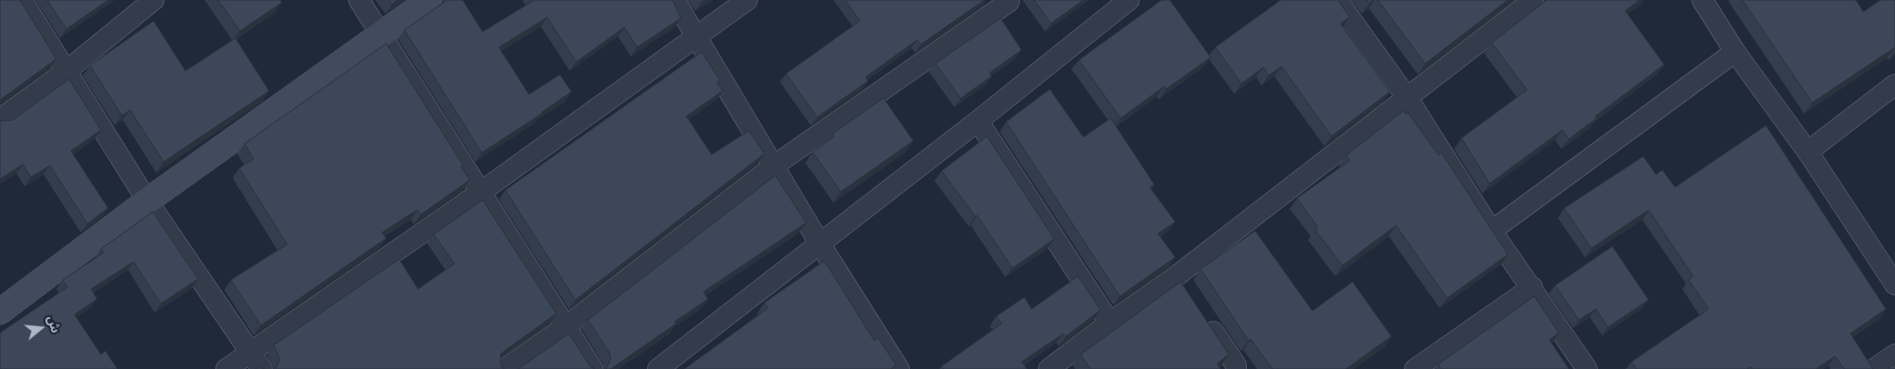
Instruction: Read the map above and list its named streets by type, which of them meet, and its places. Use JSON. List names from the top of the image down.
{
  "north": "right"
}
